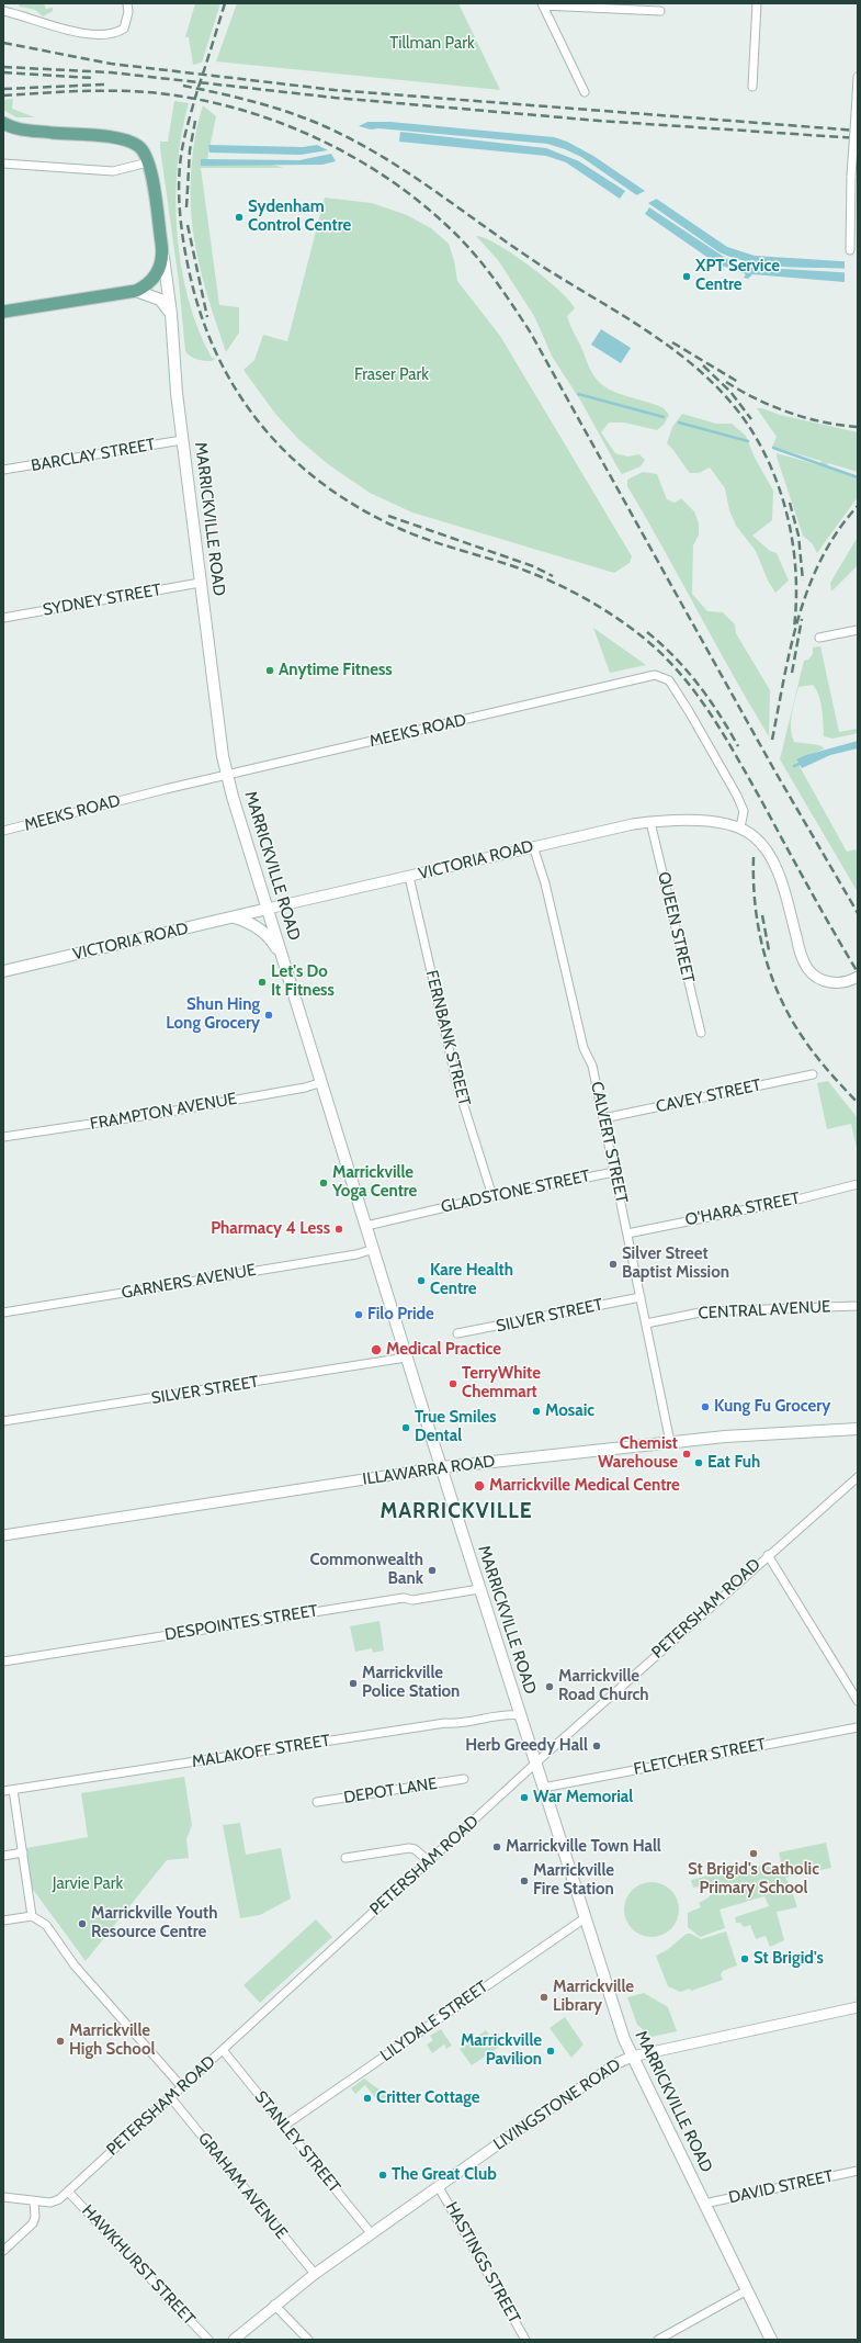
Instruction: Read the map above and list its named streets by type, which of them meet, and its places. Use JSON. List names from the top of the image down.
{
  "streets": {
    "main road": ["MARRICKVILLE ROAD", "VICTORIA ROAD", "ILLAWARRA ROAD"],
    "street": [
      "BARCLAY STREET",
      "SYDNEY STREET",
      "MEEKS ROAD",
      "QUEEN STREET",
      "FERNBANK STREET",
      "CAVEY STREET",
      "FRAMPTON AVENUE",
      "CALVERT STREET",
      "GLADSTONE STREET",
      "O'HARA STREET",
      "GARNERS AVENUE",
      "CENTRAL AVENUE",
      "SILVER STREET",
      "PETERSHAM ROAD",
      "DESPOINTES STREET",
      "MALAKOFF STREET",
      "FLETCHER STREET",
      "DEPOT LANE",
      "LILYDALE STREET",
      "LIVINGSTONE ROAD",
      "STANLEY STREET",
      "GRAHAM AVENUE",
      "DAVID STREET",
      "HASTINGS STREET",
      "HAWKHURST STREET"
    ]
  },
  "crossings": [
    ["BARCLAY STREET", "MARRICKVILLE ROAD"],
    ["MARRICKVILLE ROAD", "SYDNEY STREET"],
    ["MARRICKVILLE ROAD", "MEEKS ROAD"],
    ["MARRICKVILLE ROAD", "VICTORIA ROAD"],
    ["MARRICKVILLE ROAD", "FRAMPTON AVENUE"],
    ["MARRICKVILLE ROAD", "GLADSTONE STREET"],
    ["MARRICKVILLE ROAD", "GARNERS AVENUE"],
    ["MARRICKVILLE ROAD", "SILVER STREET"],
    ["MARRICKVILLE ROAD", "ILLAWARRA ROAD"],
    ["MARRICKVILLE ROAD", "PETERSHAM ROAD"],
    ["MARRICKVILLE ROAD", "DESPOINTES STREET"],
    ["MARRICKVILLE ROAD", "MALAKOFF STREET"],
    ["MARRICKVILLE ROAD", "FLETCHER STREET"],
    ["MARRICKVILLE ROAD", "LILYDALE STREET"],
    ["MARRICKVILLE ROAD", "LIVINGSTONE ROAD"],
    ["MARRICKVILLE ROAD", "DAVID STREET"],
    ["MEEKS ROAD", "VICTORIA ROAD"],
    ["VICTORIA ROAD", "QUEEN STREET"],
    ["VICTORIA ROAD", "FERNBANK STREET"],
    ["VICTORIA ROAD", "CALVERT STREET"],
    ["FERNBANK STREET", "GLADSTONE STREET"],
    ["CAVEY STREET", "CALVERT STREET"],
    ["CALVERT STREET", "GLADSTONE STREET"],
    ["CALVERT STREET", "O'HARA STREET"],
    ["CALVERT STREET", "CENTRAL AVENUE"],
    ["CALVERT STREET", "SILVER STREET"],
    ["CALVERT STREET", "ILLAWARRA ROAD"],
    ["PETERSHAM ROAD", "STANLEY STREET"],
    ["PETERSHAM ROAD", "GRAHAM AVENUE"],
    ["PETERSHAM ROAD", "HAWKHURST STREET"],
    ["LILYDALE STREET", "STANLEY STREET"],
    ["LIVINGSTONE ROAD", "STANLEY STREET"],
    ["LIVINGSTONE ROAD", "GRAHAM AVENUE"],
    ["LIVINGSTONE ROAD", "HASTINGS STREET"]
  ],
  "districts": ["MARRICKVILLE"],
  "parks": ["Tillman Park", "Fraser Park", "Jarvie Park"],
  "places": [
    "Sydenham Control Centre",
    "XPT Service Centre",
    "Anytime Fitness",
    "Let's Do It Fitness",
    "Shun Hing Long Grocery",
    "Marrickville Yoga Centre",
    "Pharmacy 4 Less",
    "Silver Street Baptist Mission",
    "Kare Health Centre",
    "Filo Pride",
    "Medical Practice",
    "TerryWhite Chemmart",
    "Kung Fu Grocery",
    "Mosaic",
    "True Smiles Dental",
    "Chemist Warehouse",
    "Eat Fuh",
    "Marrickville Medical Centre",
    "Commonwealth Bank",
    "Marrickville Police Station",
    "Marrickville Road Church",
    "Herb Greedy Hall",
    "War Memorial",
    "Marrickville Town Hall",
    "St Brigid's Catholic Primary School",
    "Marrickville Fire Station",
    "Marrickville Youth Resource Centre",
    "St Brigid's",
    "Marrickville Library",
    "Marrickville High School",
    "Marrickville Pavilion",
    "Critter Cottage",
    "The Great Club"
  ]
}
